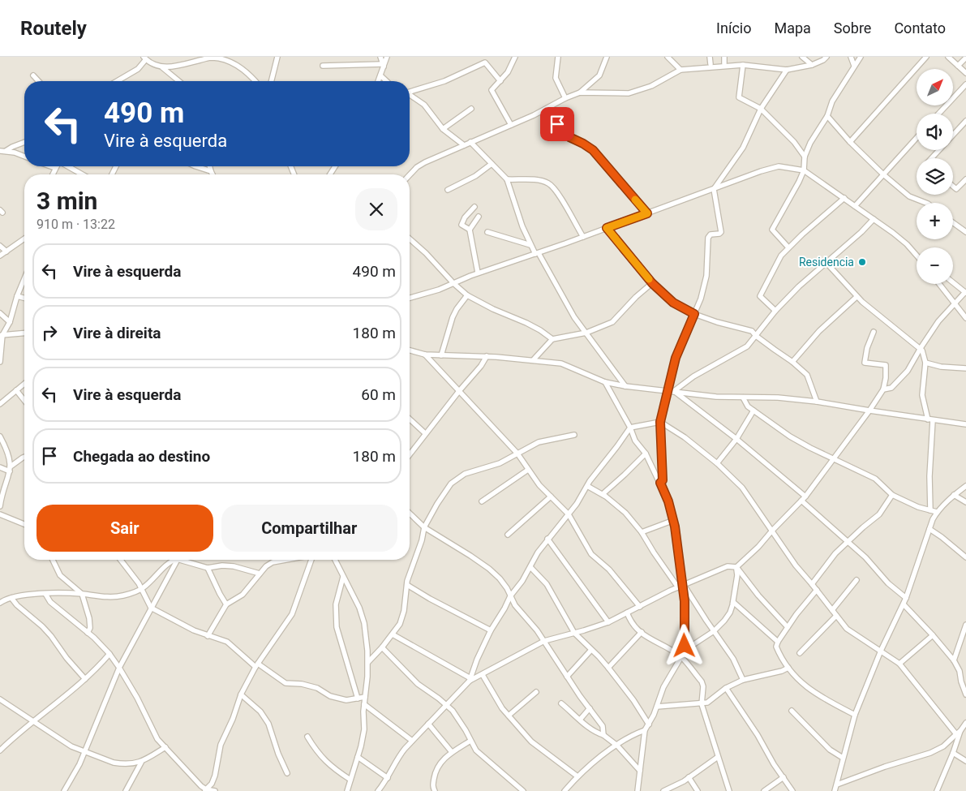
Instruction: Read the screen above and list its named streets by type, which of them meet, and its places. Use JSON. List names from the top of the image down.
{
  "places": ["Residencia"],
  "north": "top right",
  "page": {
    "header": "Routely",
    "nav": [
      "Início",
      "Mapa",
      "Sobre",
      "Contato"
    ],
    "map_buttons": ["+", "−"],
    "turn": ["490 m", "Vire à esquerda"],
    "heading": ["3 min", "910 m · 13:22"],
    "list": [
      {
        "name": "Vire à esquerda",
        "value": "490 m"
      },
      {
        "name": "Vire à direita",
        "value": "180 m"
      },
      {
        "name": "Vire à esquerda",
        "value": "60 m"
      },
      {
        "name": "Chegada ao destino",
        "value": "180 m"
      }
    ],
    "buttons": ["Sair", "Compartilhar"]
  }
}
